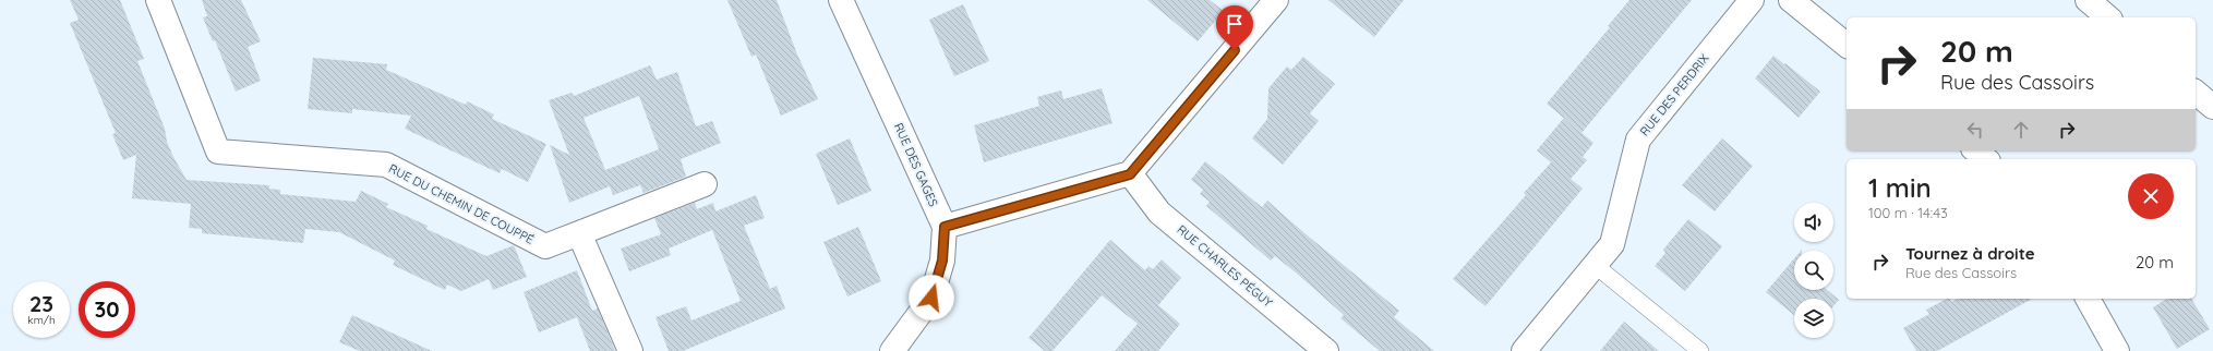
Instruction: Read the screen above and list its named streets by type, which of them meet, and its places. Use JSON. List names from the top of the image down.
{
  "streets": {
    "street": [
      "RUE DES PERDRIX",
      "RUE DES GAGES",
      "RUE DU CHEMIN DE COUPPÉ",
      "RUE CHARLES PÉGUY"
    ]
  },
  "page": {
    "turn": ["20 m", "Rue des Cassoirs"],
    "heading": ["1 min", "100 m · 14:43"],
    "list": [
      {
        "name": "Tournez à droite",
        "note": "Rue des Cassoirs",
        "value": "20 m"
      }
    ],
    "speed": "23 km/h",
    "limit": "30"
  }
}
